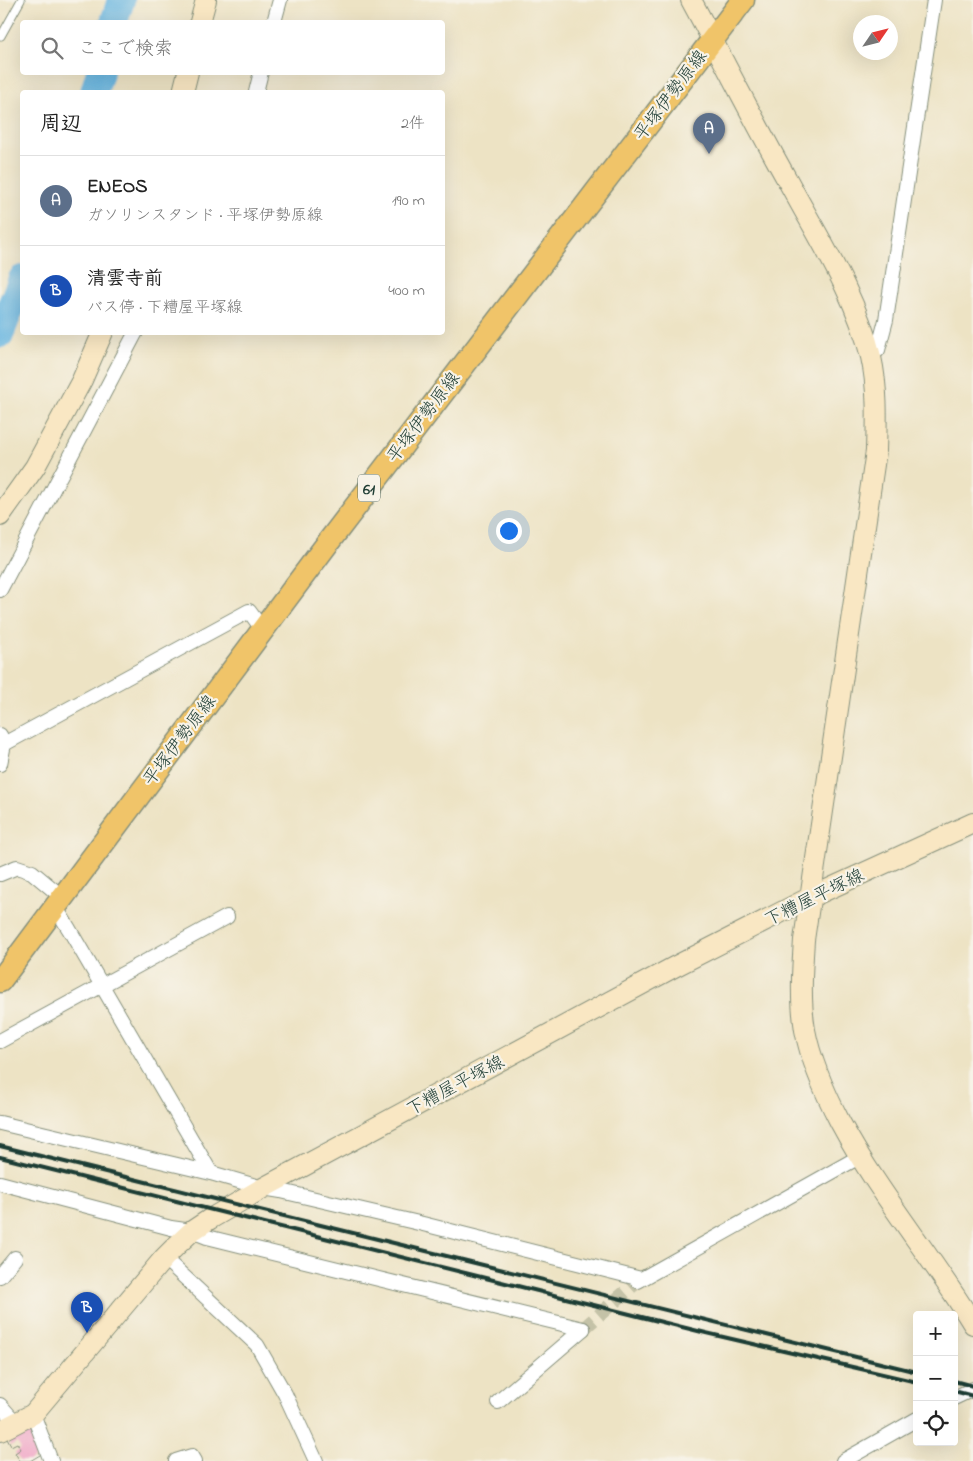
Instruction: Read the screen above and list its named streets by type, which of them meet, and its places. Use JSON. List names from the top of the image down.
{
  "streets": {
    "main road": ["平塚伊勢原線", "61"],
    "street": ["下糟屋平塚線"]
  },
  "north": "top right",
  "page": {
    "search": "ここで検索",
    "heading": ["周辺", "2件"],
    "pins": ["A", "B"],
    "list": [
      {
        "mark": "A",
        "name": "ENEOS",
        "note": "ガソリンスタンド · 平塚伊勢原線",
        "value": "190 m"
      },
      {
        "mark": "B",
        "name": "清雲寺前",
        "note": "バス停 · 下糟屋平塚線",
        "value": "400 m"
      }
    ],
    "map_buttons": ["+", "−"]
  }
}
